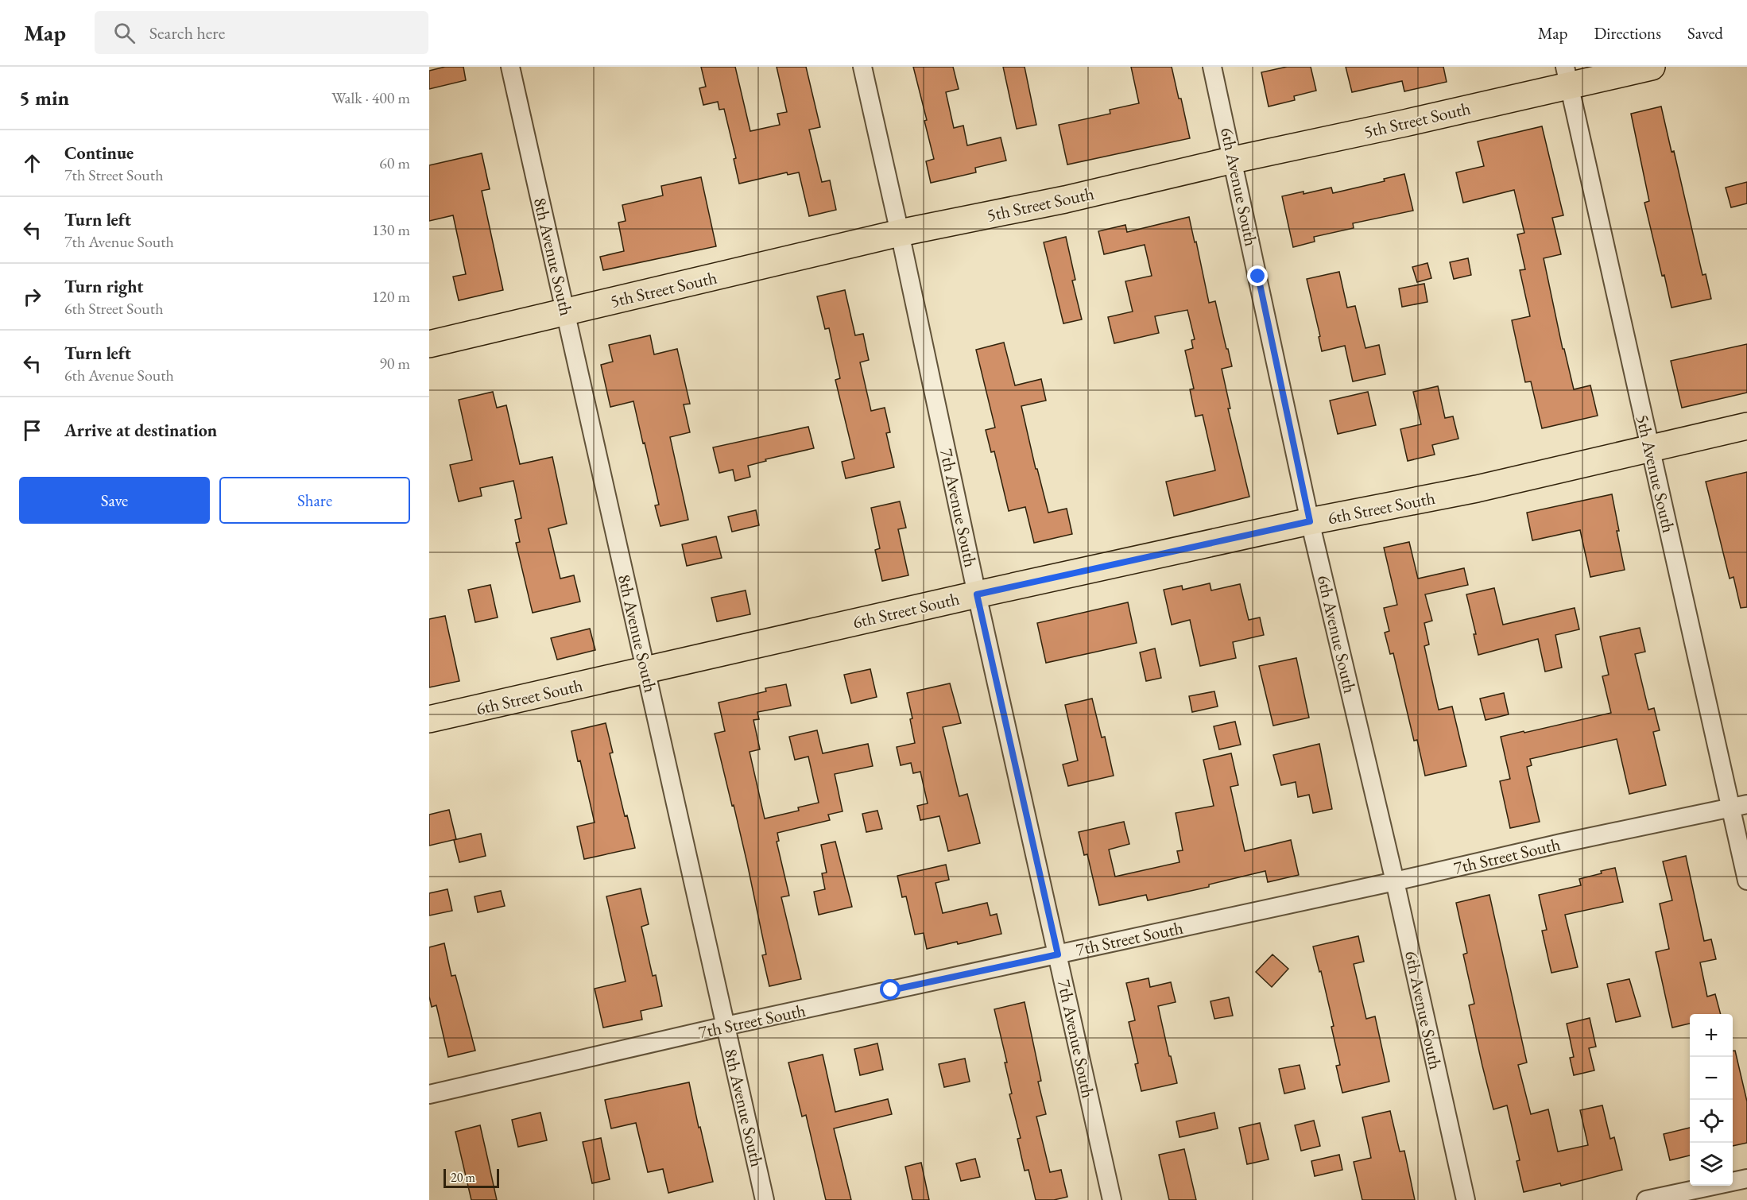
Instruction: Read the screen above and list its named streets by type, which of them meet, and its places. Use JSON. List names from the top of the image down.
{
  "streets": {
    "main road": ["5th Street South", "6th Street South"],
    "street": [
      "6th Avenue South",
      "8th Avenue South",
      "5th Avenue South",
      "7th Avenue South",
      "7th Street South"
    ]
  },
  "crossings": [
    ["5th Street South", "6th Avenue South"],
    ["5th Street South", "8th Avenue South"],
    ["5th Street South", "5th Avenue South"],
    ["5th Street South", "7th Avenue South"],
    ["6th Avenue South", "6th Street South"],
    ["6th Avenue South", "7th Street South"],
    ["8th Avenue South", "6th Street South"],
    ["8th Avenue South", "7th Street South"],
    ["5th Avenue South", "6th Street South"],
    ["5th Avenue South", "7th Street South"],
    ["7th Avenue South", "6th Street South"],
    ["7th Avenue South", "7th Street South"]
  ],
  "scale_bar": "20 m",
  "page": {
    "header": "Map",
    "search": "Search here",
    "nav": ["Map", "Directions", "Saved"],
    "heading": ["5 min", "Walk · 400 m"],
    "list": [
      ["Continue", "7th Street South", "60 m"],
      ["Turn left", "7th Avenue South", "130 m"],
      ["Turn right", "6th Street South", "120 m"],
      ["Turn left", "6th Avenue South", "90 m"],
      "Arrive at destination"
    ],
    "buttons": ["Save", "Share"],
    "map_buttons": ["+", "−"],
    "scale": "20 m"
  }
}
